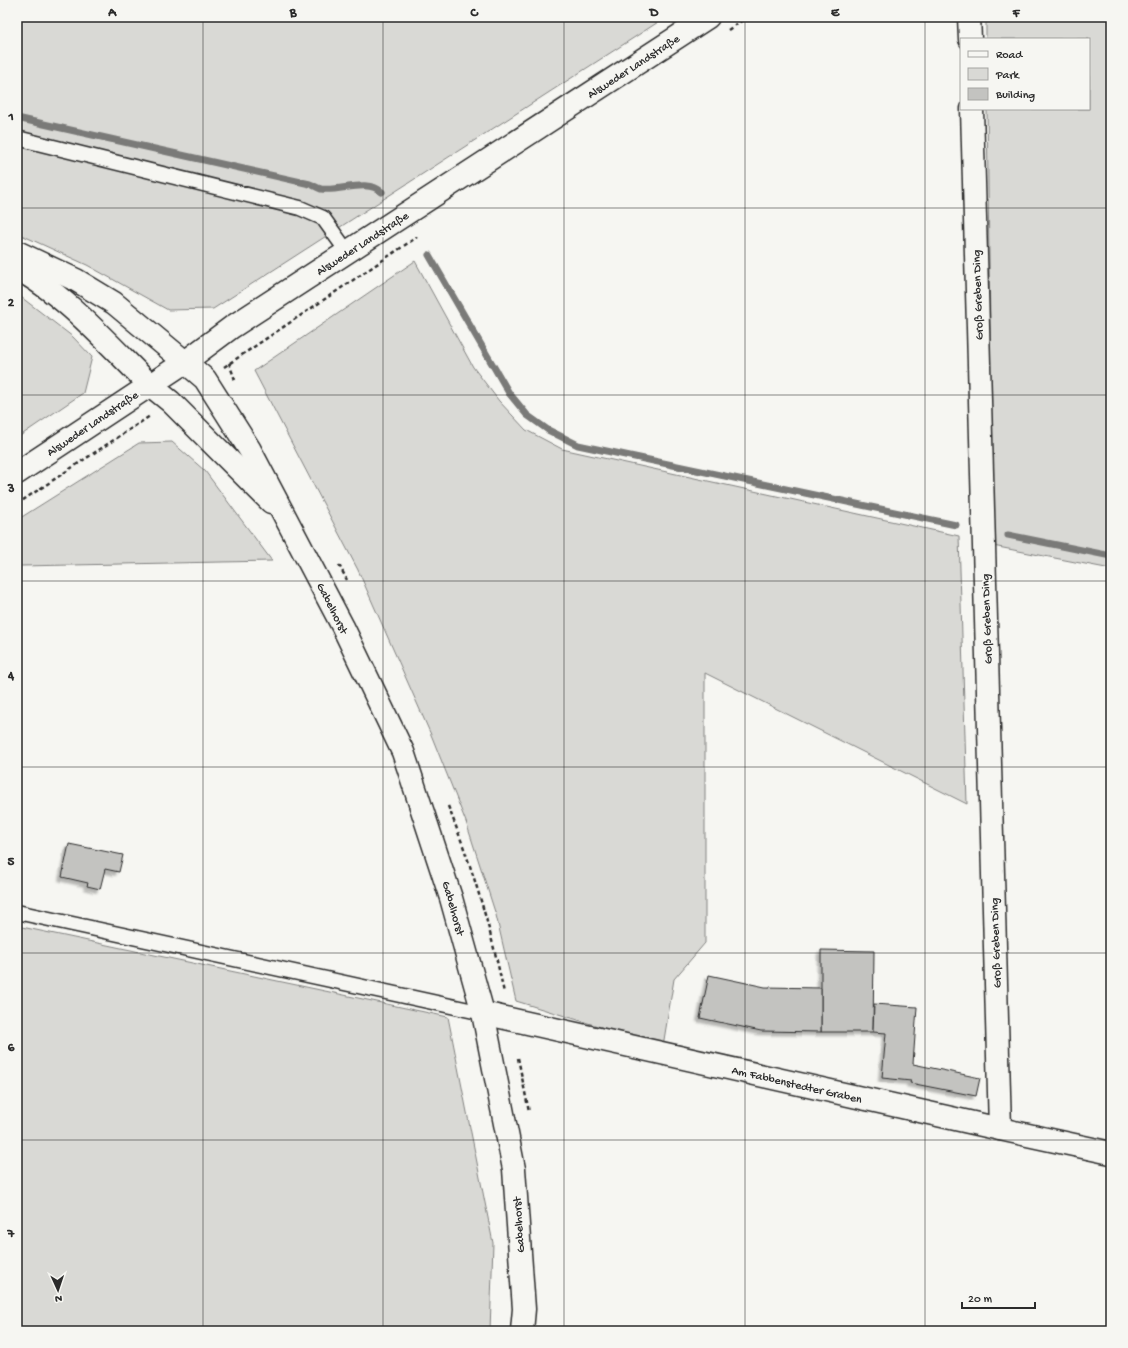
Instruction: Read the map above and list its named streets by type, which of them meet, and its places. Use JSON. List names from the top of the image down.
{
  "streets": {
    "street": [
      "Alsweder Landstraße",
      "Groß Greben Ding",
      "Gabelhorst",
      "Am Fabbenstedter Graben"
    ]
  },
  "crossings": [
    ["Alsweder Landstraße", "Gabelhorst"],
    ["Groß Greben Ding", "Am Fabbenstedter Graben"],
    ["Gabelhorst", "Am Fabbenstedter Graben"]
  ],
  "legend": ["Road", "Park", "Building"],
  "scale_bar": "20 m",
  "north": "bottom",
  "grid": {
    "columns": [
      "A",
      "B",
      "C",
      "D",
      "E",
      "F"
    ],
    "rows": [
      "1",
      "2",
      "3",
      "4",
      "5",
      "6",
      "7"
    ]
  }
}
